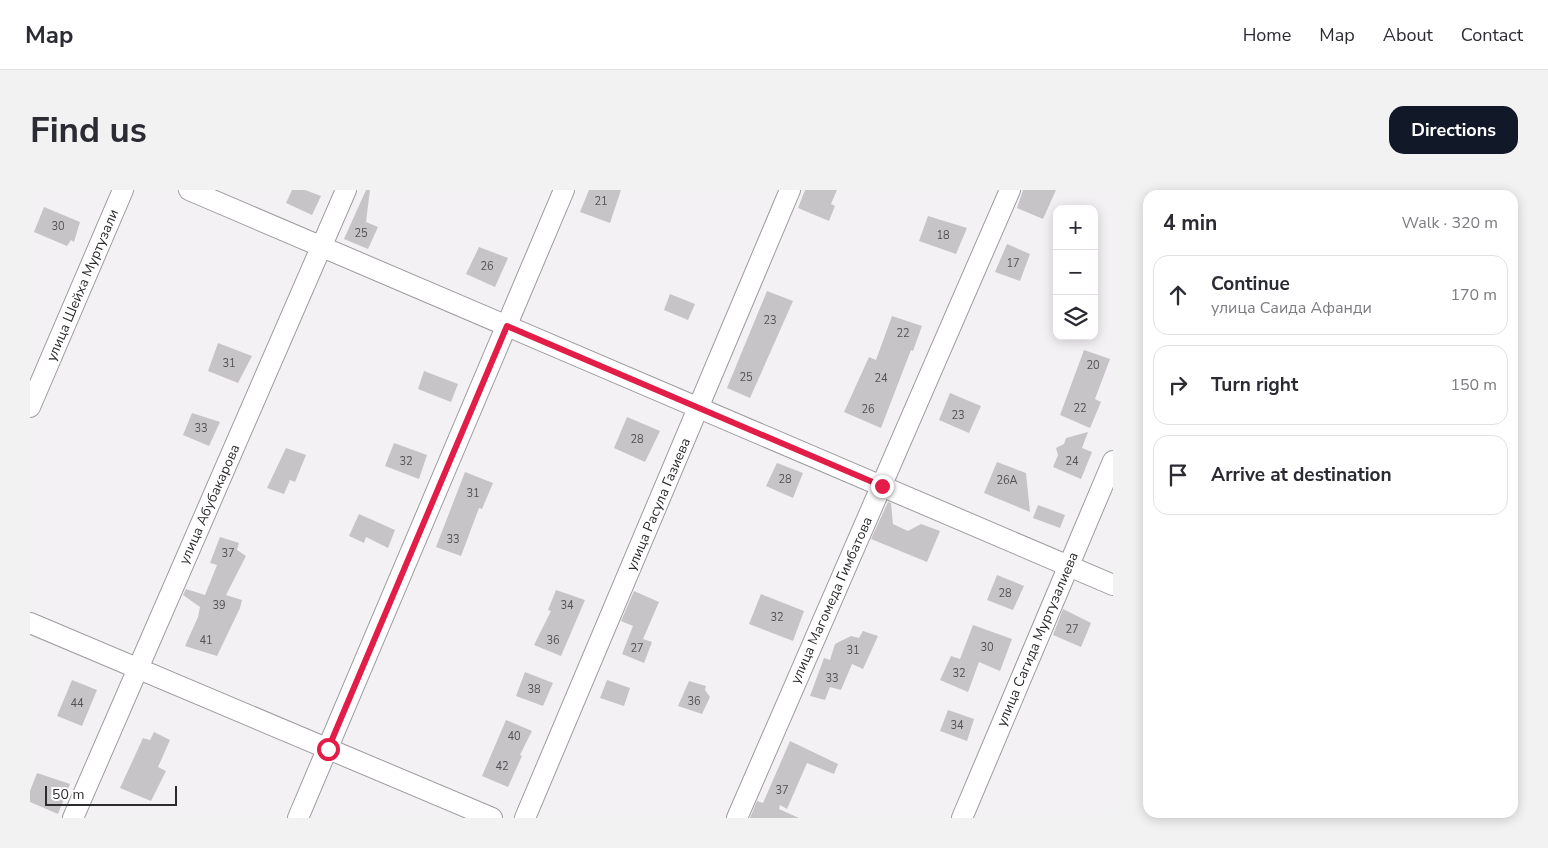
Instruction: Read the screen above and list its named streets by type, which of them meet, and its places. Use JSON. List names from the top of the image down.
{
  "streets": {
    "street": [
      "улица Шейха Муртузали",
      "улица Абубакарова",
      "улица Расула Газиева",
      "улица Магомеда Гимбатова",
      "улица Сагида Муртузалиева"
    ]
  },
  "house_numbers": [
    "21",
    "30",
    "25",
    "18",
    "17",
    "26",
    "23",
    "22",
    "31",
    "20",
    "25",
    "24",
    "22",
    "26",
    "23",
    "33",
    "28",
    "32",
    "24",
    "28",
    "26А",
    "31",
    "33",
    "37",
    "28",
    "39",
    "34",
    "32",
    "27",
    "41",
    "36",
    "30",
    "27",
    "31",
    "32",
    "33",
    "38",
    "36",
    "44",
    "34",
    "40",
    "42",
    "37"
  ],
  "scale_bar": "50 m",
  "page": {
    "header": "Map",
    "nav": [
      "Home",
      "Map",
      "About",
      "Contact"
    ],
    "buttons": "Directions",
    "title": "Find us",
    "heading": ["4 min", "Walk · 320 m"],
    "map_buttons": ["+", "−"],
    "list": [
      ["Continue", "улица Саида Афанди", "170 m"],
      ["Turn right", "150 m"],
      "Arrive at destination"
    ],
    "scale": "50 m"
  }
}
